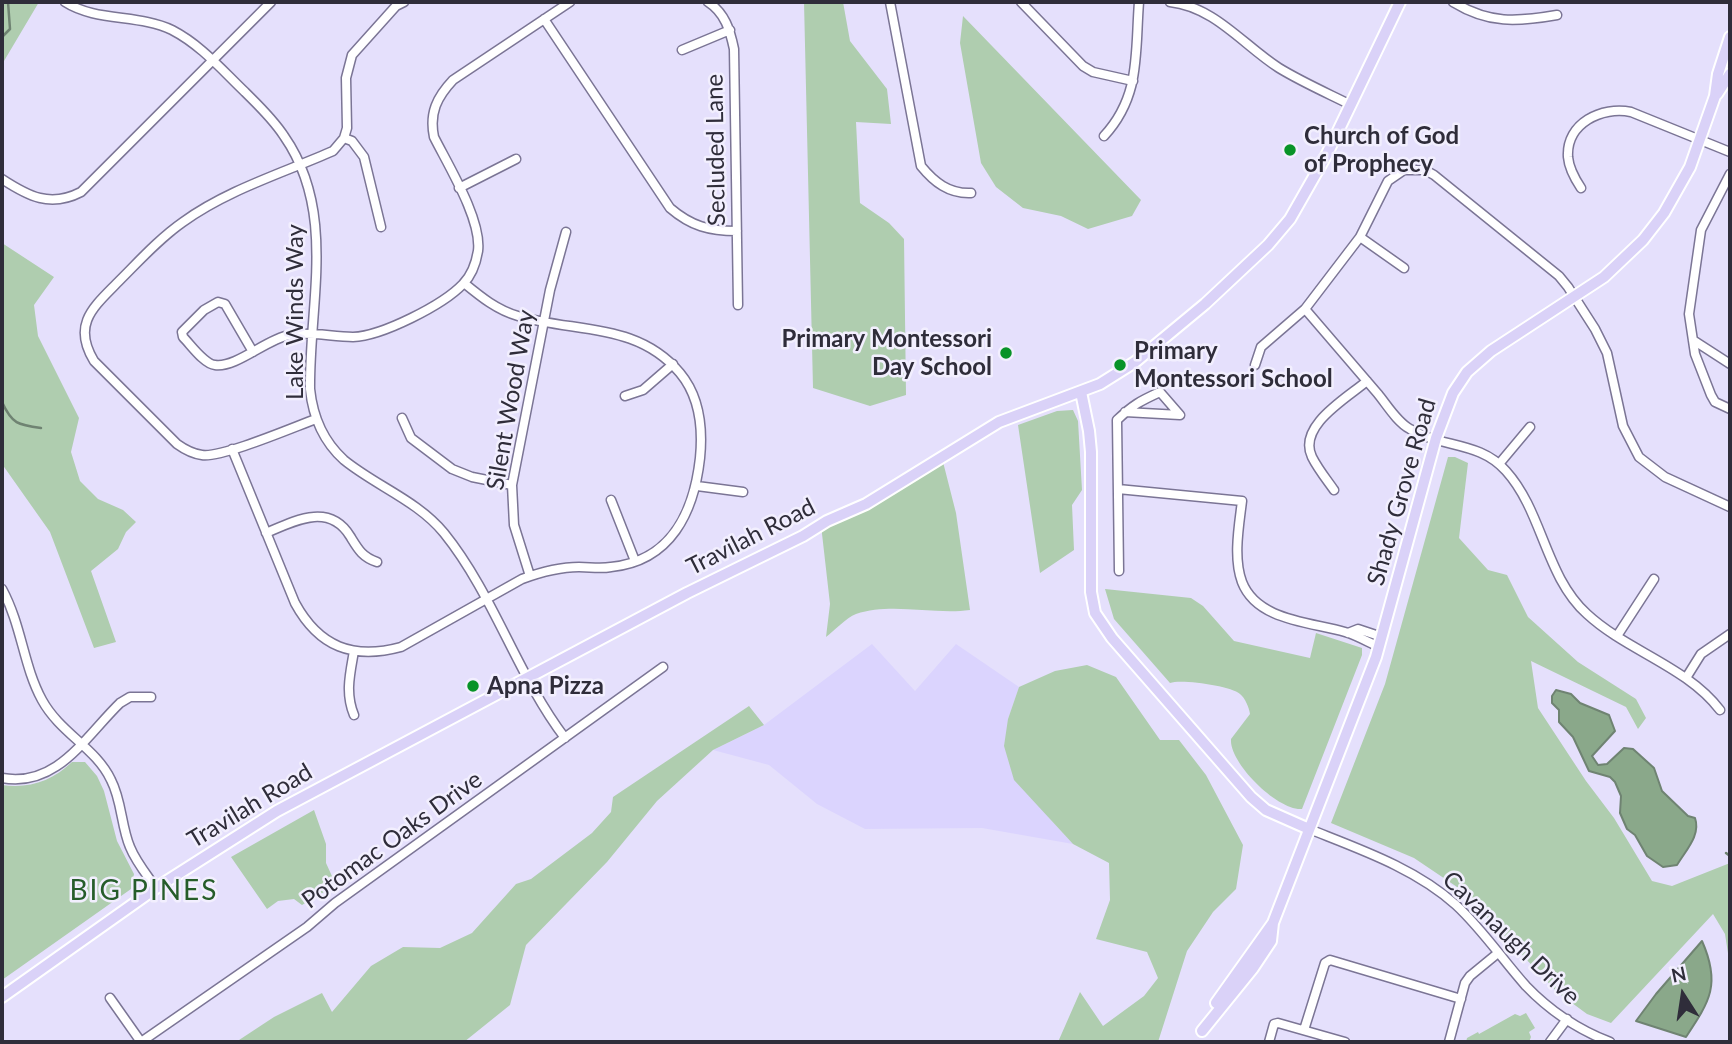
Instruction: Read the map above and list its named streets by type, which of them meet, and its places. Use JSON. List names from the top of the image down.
{
  "streets": {
    "main road": ["Shady Grove Road", "Travilah Road"],
    "street": [
      "Secluded Lane",
      "Lake Winds Way",
      "Silent Wood Way",
      "Potomac Oaks Drive",
      "Cavanaugh Drive"
    ]
  },
  "crossings": [
    ["Lake Winds Way", "Travilah Road"],
    ["Lake Winds Way", "Potomac Oaks Drive"],
    ["Shady Grove Road", "Cavanaugh Drive"]
  ],
  "districts": ["BIG PINES"],
  "places": [
    "Church of God of Prophecy",
    "Primary Montessori Day School",
    "Primary Montessori School",
    "Apna Pizza"
  ],
  "north": "top"
}
